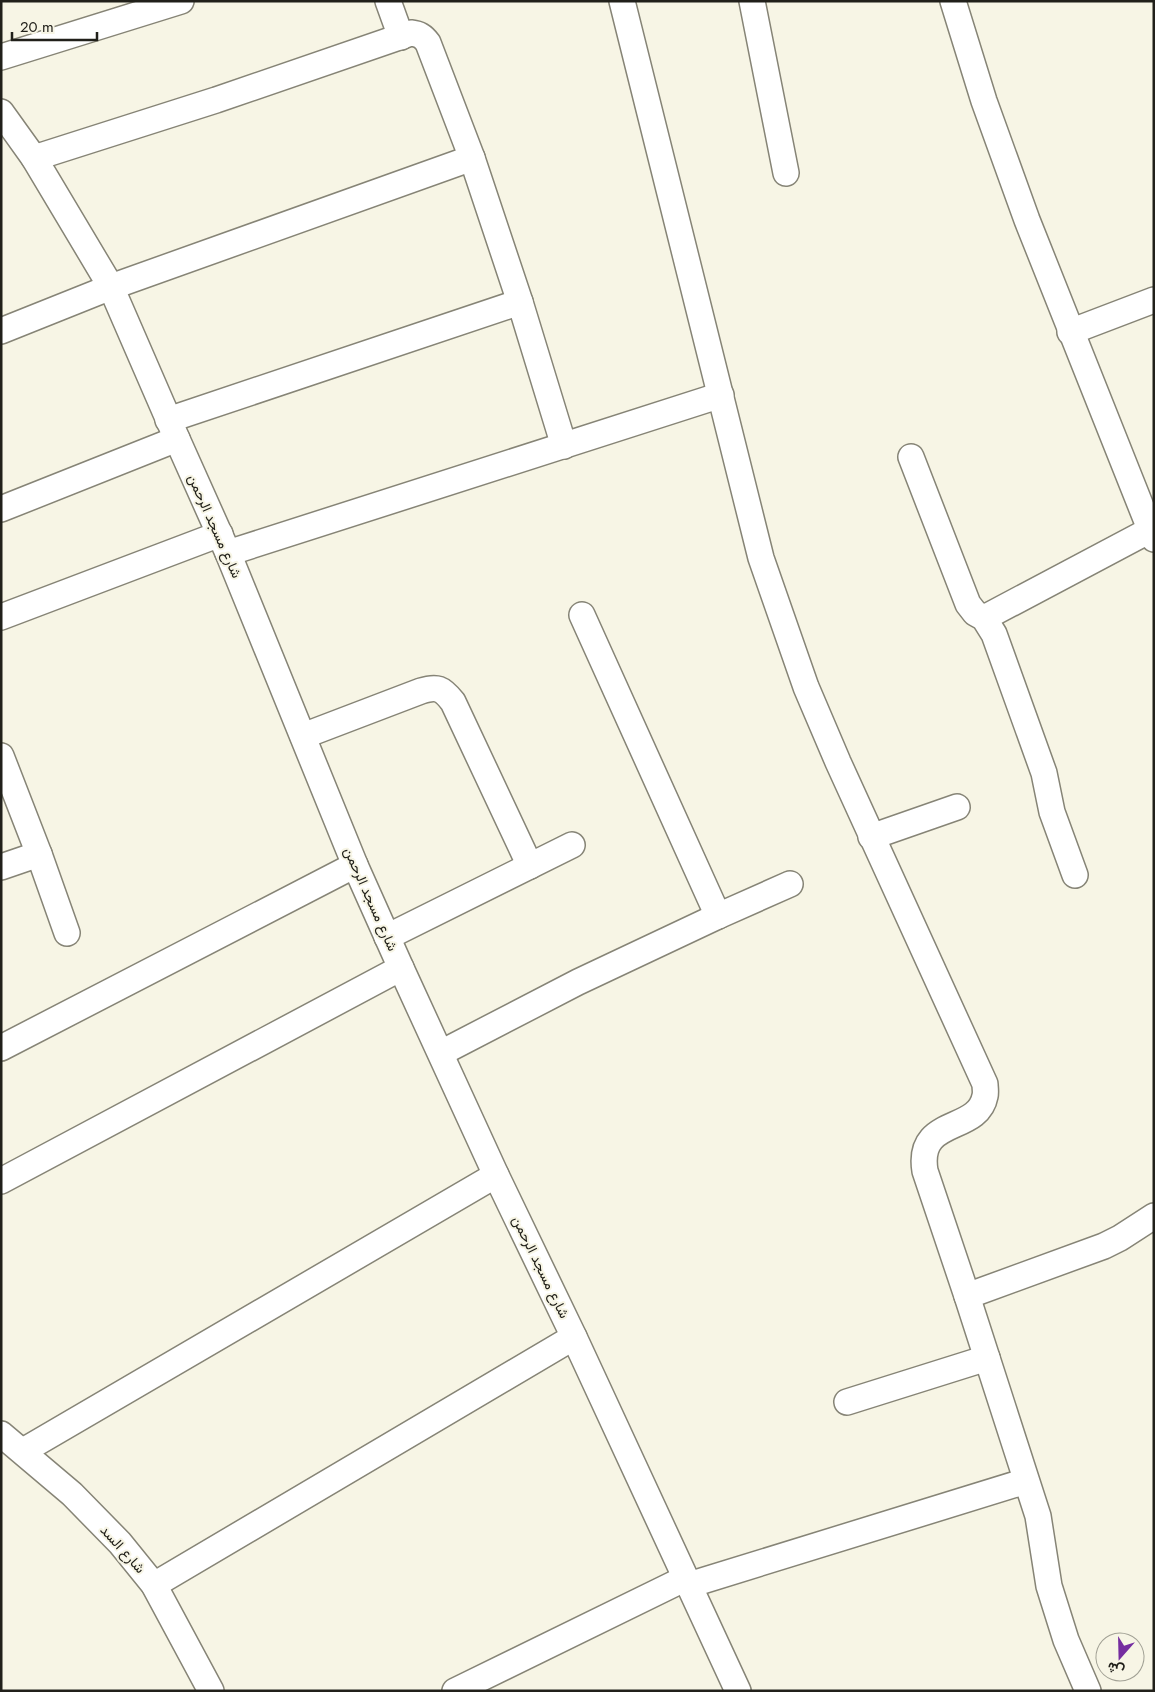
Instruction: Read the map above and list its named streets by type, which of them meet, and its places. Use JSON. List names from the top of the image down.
{
  "streets": {
    "street": ["شارع مسجد الرحمن", "شارع السد"]
  },
  "scale_bar": "20 m",
  "north": "bottom"
}
